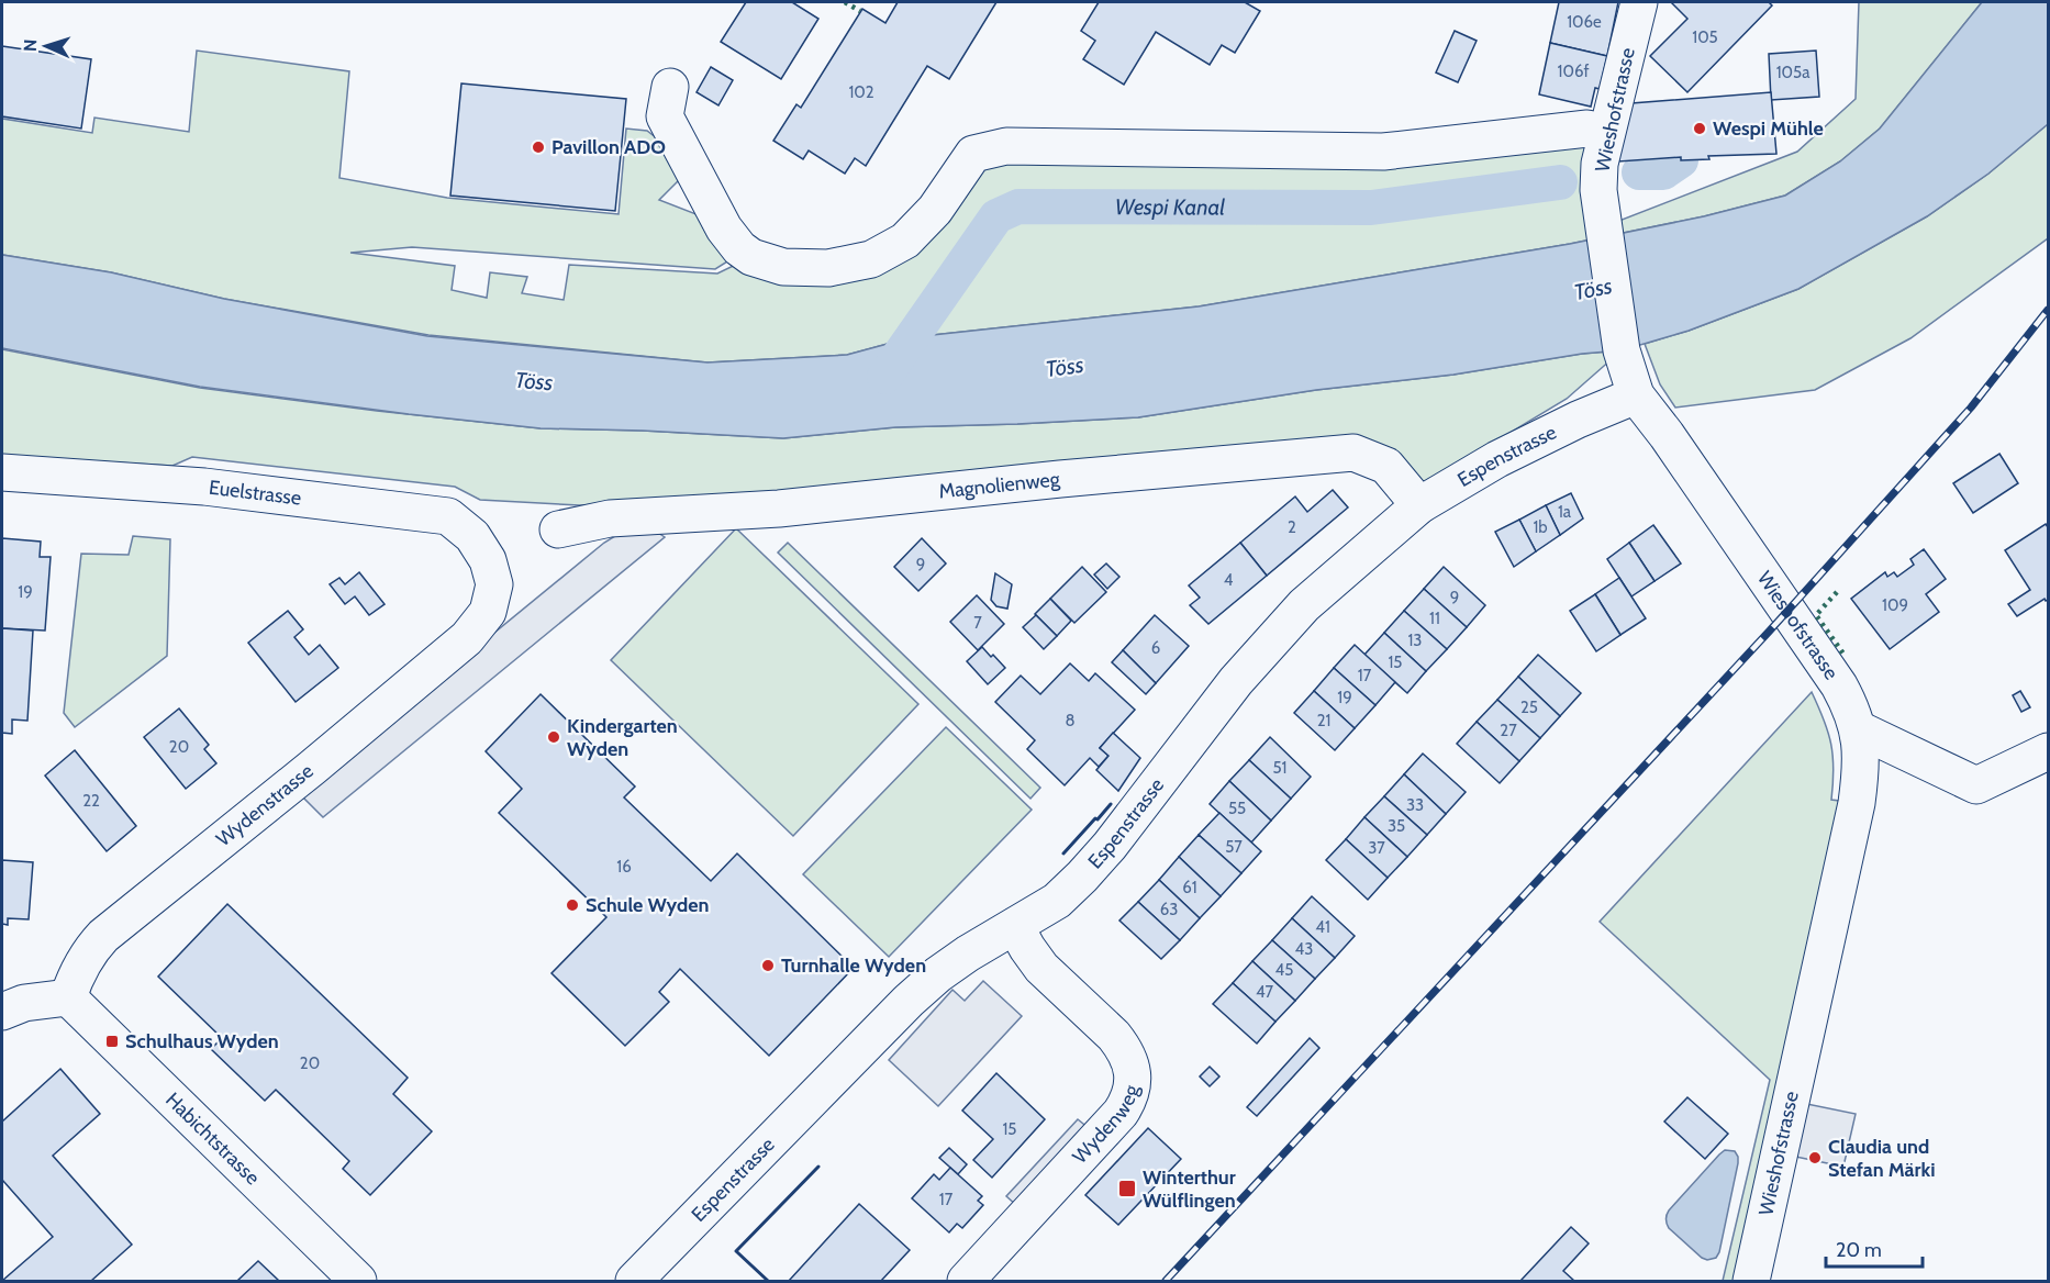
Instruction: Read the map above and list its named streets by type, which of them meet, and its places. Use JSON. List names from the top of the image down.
{
  "streets": {
    "street": [
      "Wieshofstrasse",
      "Espenstrasse",
      "Magnolienweg",
      "Euelstrasse",
      "Wydenstrasse",
      "Wydenweg",
      "Habichtstrasse"
    ]
  },
  "crossings": [
    ["Wieshofstrasse", "Espenstrasse"],
    ["Espenstrasse", "Magnolienweg"],
    ["Espenstrasse", "Wydenweg"],
    ["Euelstrasse", "Wydenstrasse"],
    ["Wydenstrasse", "Habichtstrasse"]
  ],
  "water": ["Wespi Kanal", "Töss"],
  "places": {
    "other": [
      "Wespi Mühle",
      "Pavillon ADO",
      "Kindergarten Wyden",
      "Schule Wyden",
      "Turnhalle Wyden",
      "Claudia und Stefan Märki"
    ],
    "transit": ["Schulhaus Wyden", "Winterthur Wülflingen"]
  },
  "house_numbers": [
    "106e",
    "105",
    "106f",
    "105a",
    "102",
    "1a",
    "2",
    "1b",
    "9",
    "4",
    "19",
    "9",
    "109",
    "11",
    "7",
    "13",
    "6",
    "15",
    "17",
    "19",
    "25",
    "8",
    "21",
    "27",
    "20",
    "51",
    "22",
    "33",
    "55",
    "35",
    "57",
    "37",
    "16",
    "61",
    "63",
    "41",
    "43",
    "45",
    "47",
    "20",
    "15",
    "17"
  ],
  "scale_bar": "20 m",
  "north": "left"
}
